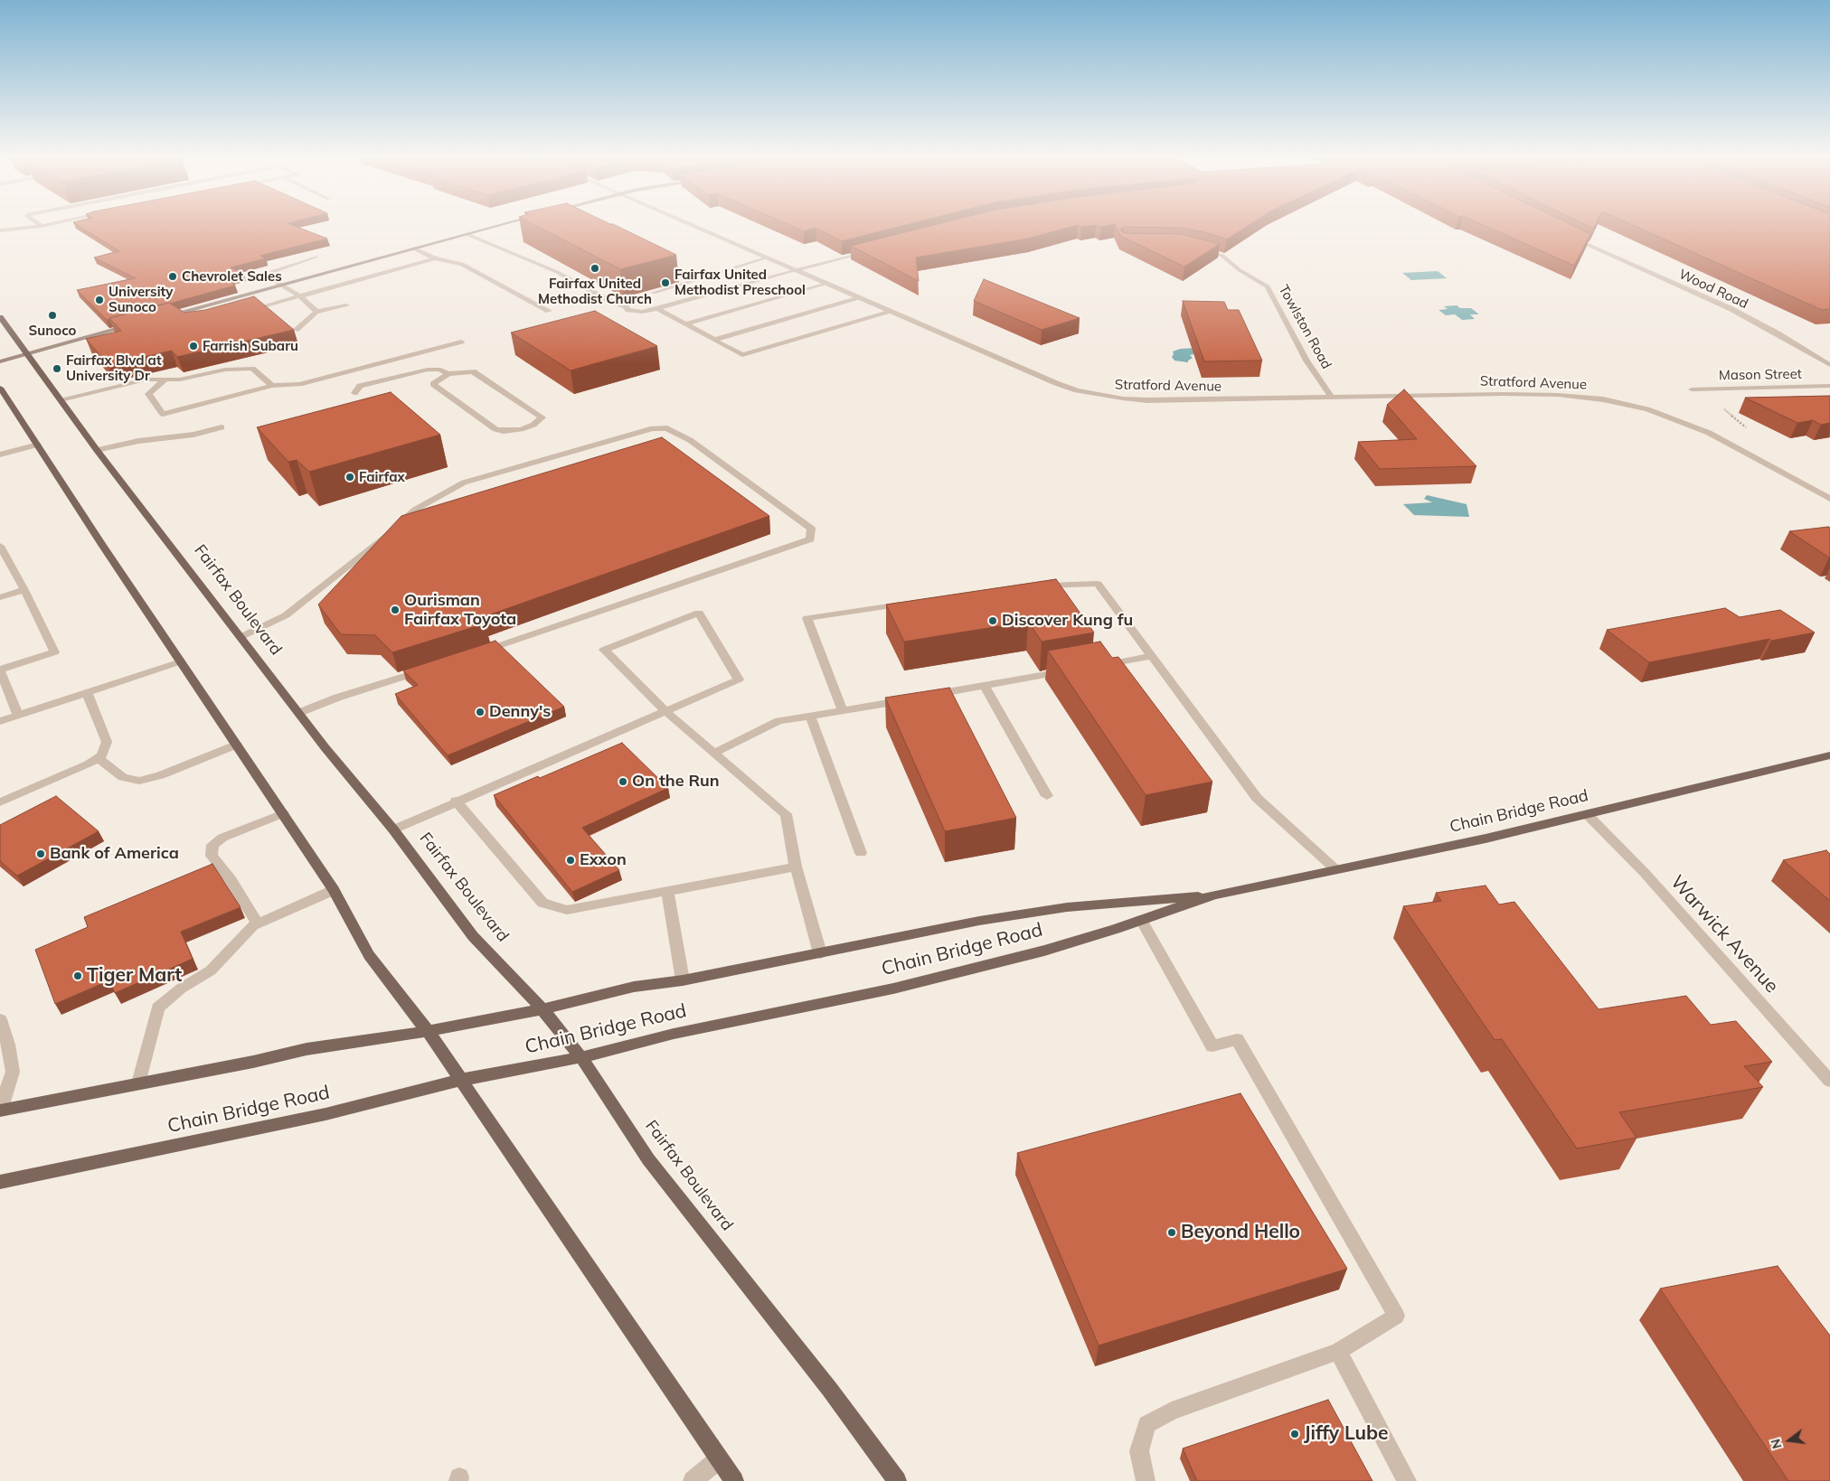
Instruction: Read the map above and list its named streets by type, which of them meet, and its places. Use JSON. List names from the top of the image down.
{
  "streets": {
    "main road": ["Fairfax Boulevard", "Chain Bridge Road"],
    "street": [
      "Wood Road",
      "Towlston Road",
      "Mason Street",
      "Stratford Avenue",
      "Warwick Avenue"
    ]
  },
  "crossings": [
    ["Towlston Road", "Stratford Avenue"],
    ["Fairfax Boulevard", "Chain Bridge Road"],
    ["Chain Bridge Road", "Warwick Avenue"]
  ],
  "places": [
    "Fairfax United Methodist Church",
    "Chevrolet Sales",
    "Fairfax United Methodist Preschool",
    "University Sunoco",
    "Sunoco",
    "Farrish Subaru",
    "Fairfax Blvd at University Dr",
    "Fairfax",
    "Ourisman Fairfax Toyota",
    "Discover Kung fu",
    "Denny's",
    "On the Run",
    "Bank of America",
    "Exxon",
    "Tiger Mart",
    "Beyond Hello",
    "Jiffy Lube"
  ],
  "north": "left"
}
